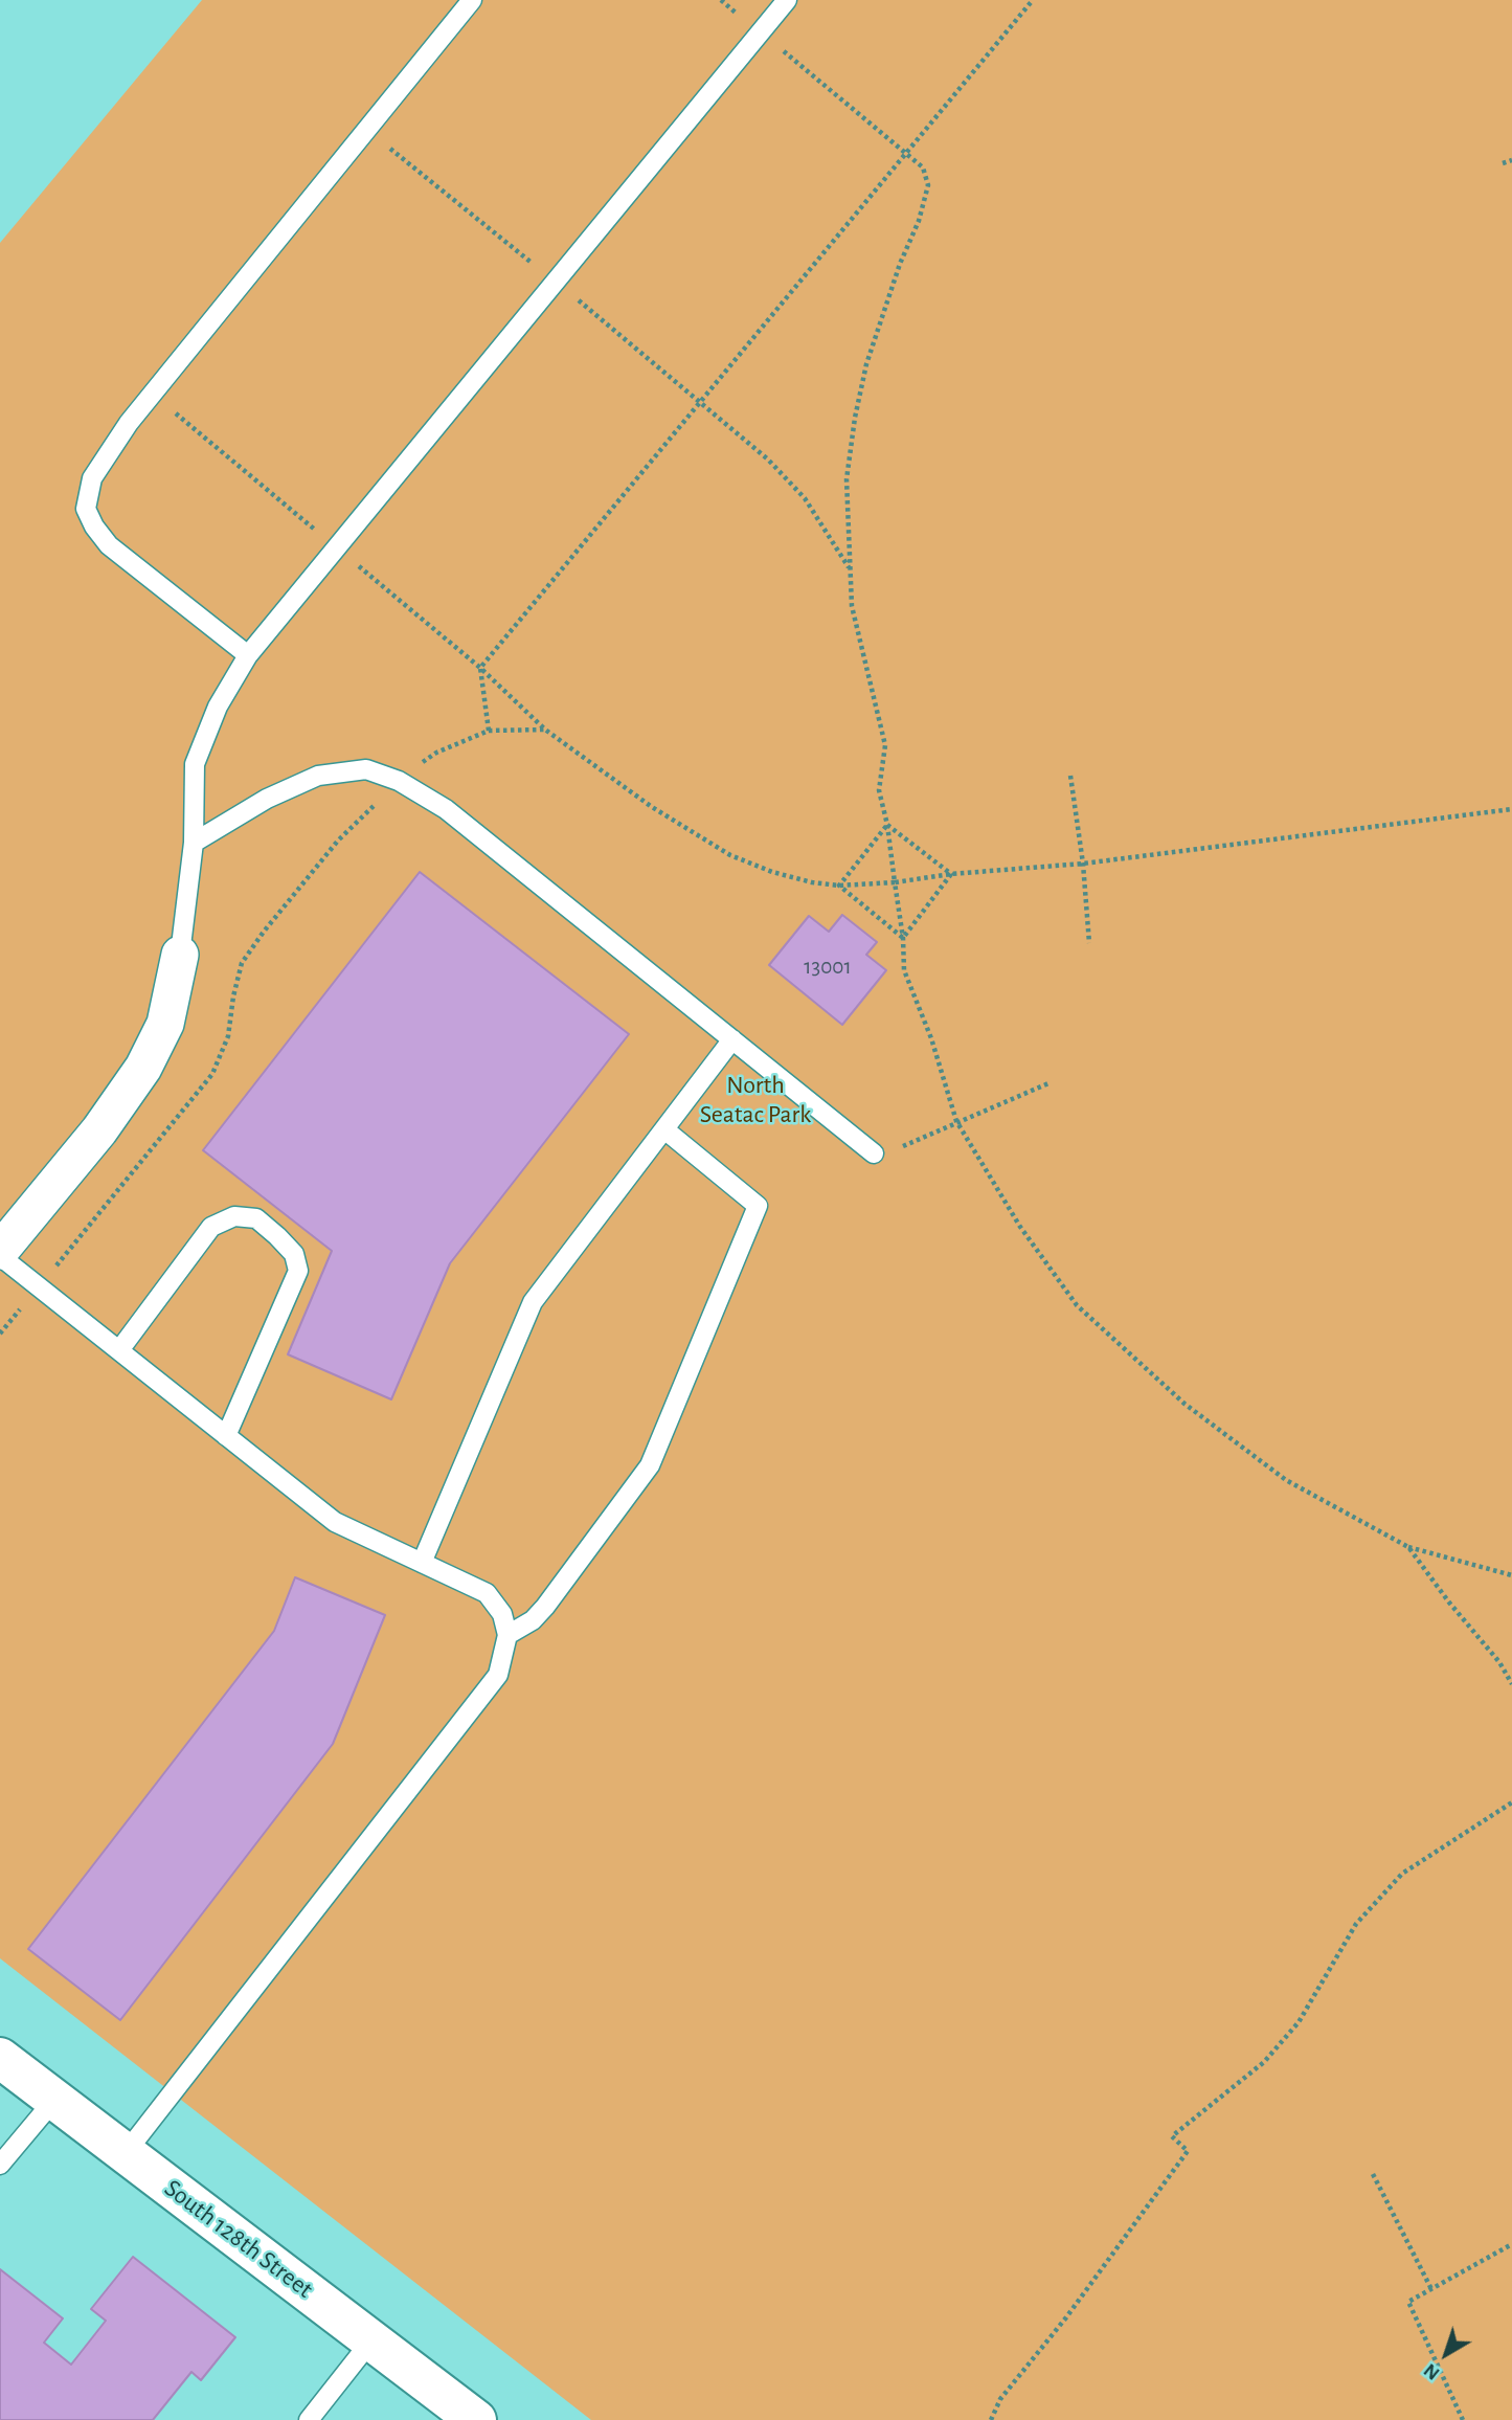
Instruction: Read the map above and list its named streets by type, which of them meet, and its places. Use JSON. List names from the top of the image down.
{
  "streets": {
    "street": ["South 128th Street"]
  },
  "parks": ["North Seatac Park"],
  "house_numbers": ["13001"],
  "north": "bottom left"
}
